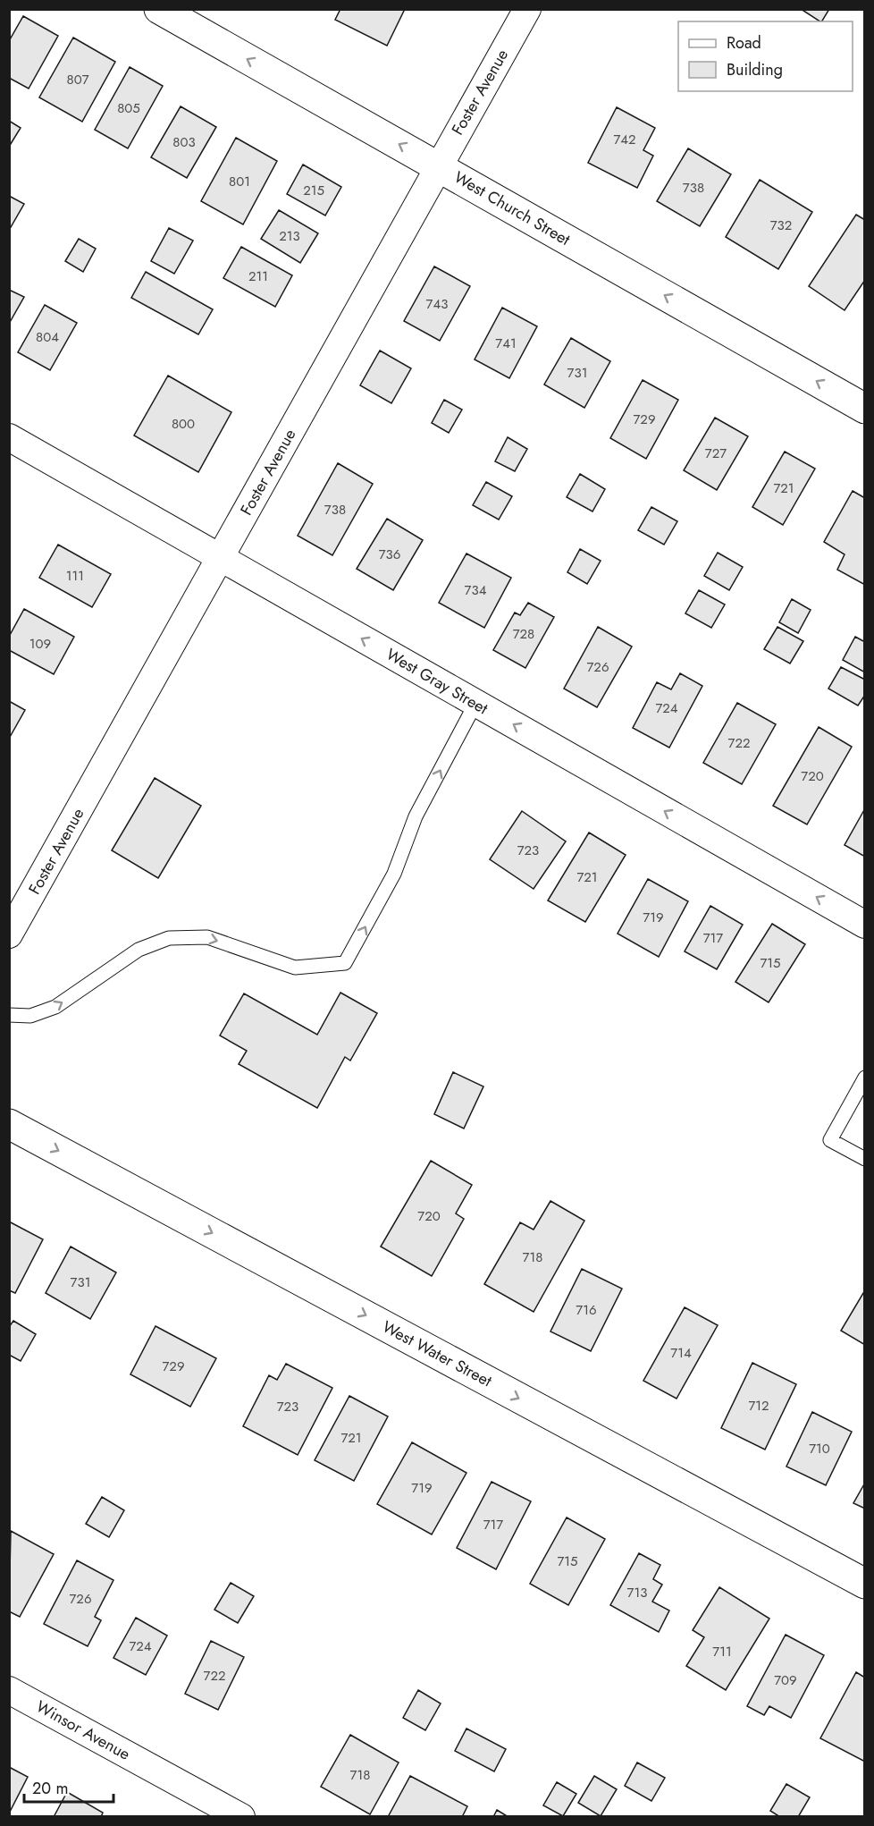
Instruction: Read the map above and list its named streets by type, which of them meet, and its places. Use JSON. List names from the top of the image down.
{
  "streets": {
    "main road": ["West Church Street", "West Water Street"],
    "street": ["Foster Avenue", "West Gray Street", "Winsor Avenue"]
  },
  "crossings": [
    ["Foster Avenue", "West Church Street"],
    ["Foster Avenue", "West Gray Street"]
  ],
  "one_way": ["West Church Street", "West Gray Street", "West Water Street"],
  "house_numbers": [
    "807",
    "805",
    "742",
    "803",
    "801",
    "738",
    "215",
    "732",
    "213",
    "211",
    "743",
    "804",
    "741",
    "731",
    "729",
    "800",
    "727",
    "721",
    "738",
    "736",
    "111",
    "734",
    "728",
    "109",
    "726",
    "724",
    "722",
    "720",
    "723",
    "721",
    "719",
    "717",
    "715",
    "720",
    "718",
    "731",
    "716",
    "714",
    "729",
    "712",
    "723",
    "721",
    "710",
    "719",
    "717",
    "715",
    "713",
    "726",
    "724",
    "711",
    "722",
    "709",
    "718"
  ],
  "legend": ["Road", "Building"],
  "scale_bar": "20 m"
}
